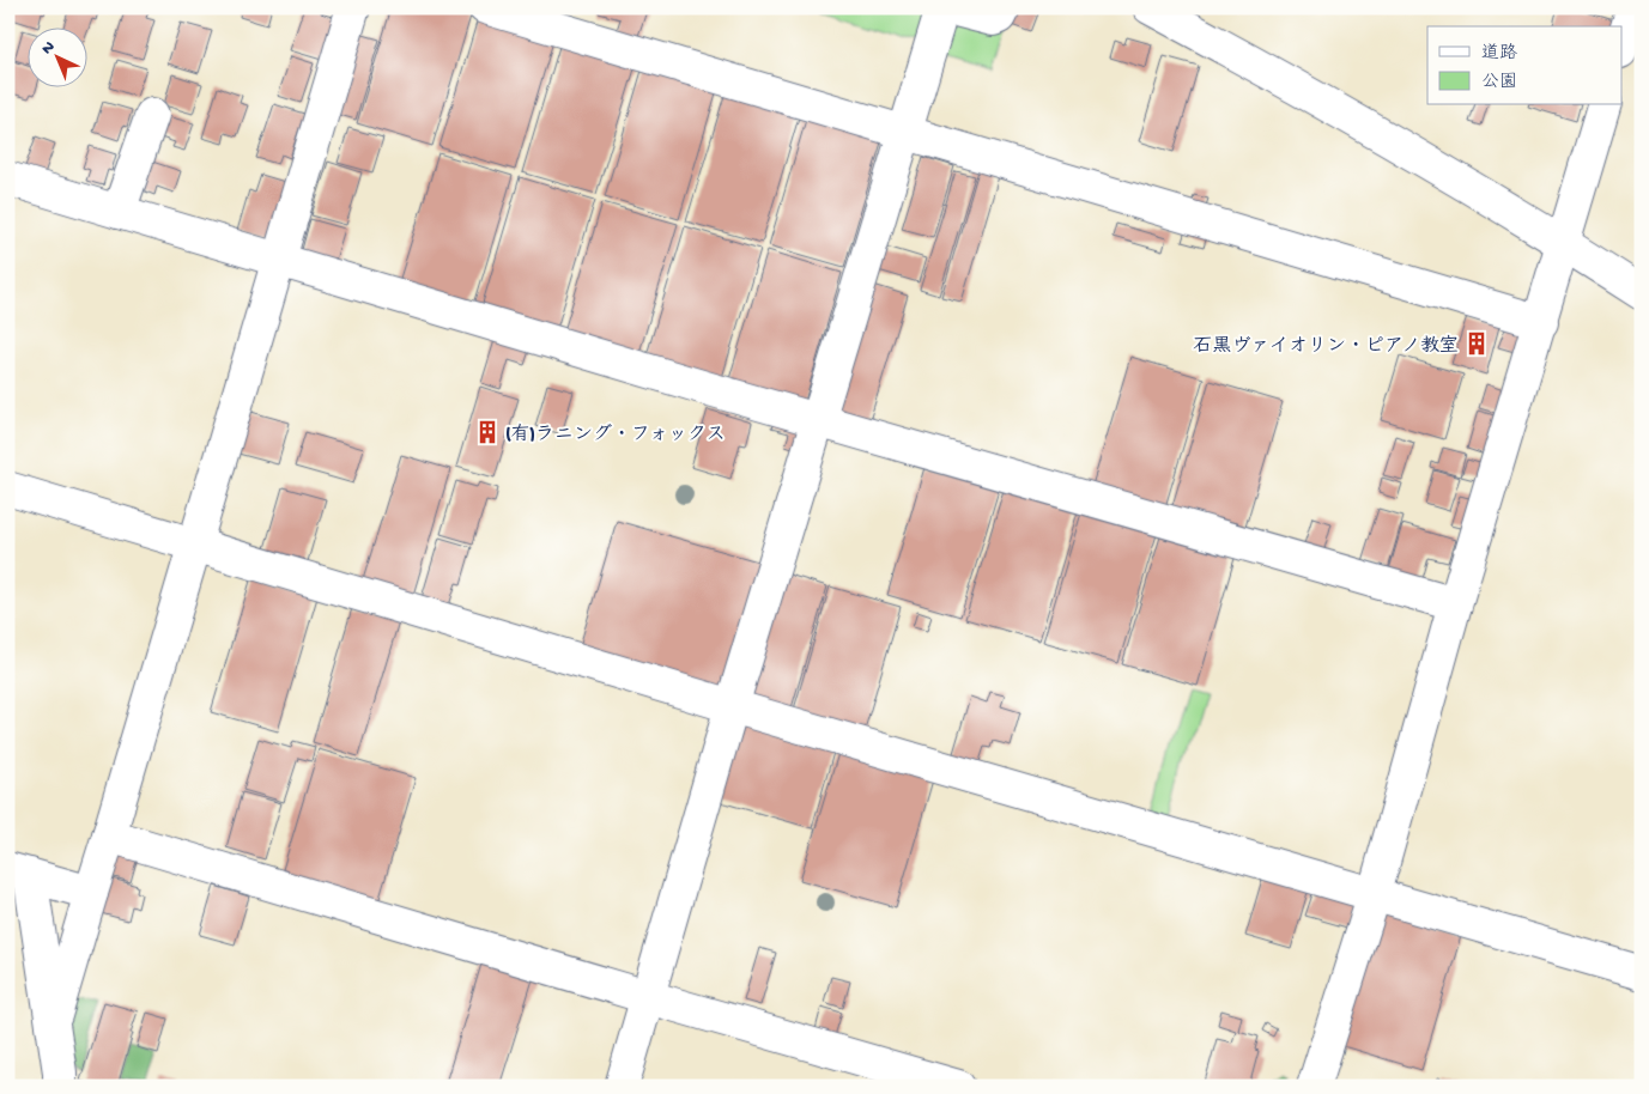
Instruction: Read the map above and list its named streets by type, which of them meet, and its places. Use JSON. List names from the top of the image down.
{
  "places": {
    "building": ["石黒ヴァイオリン・ピアノ教室", "(有)ラニング・フォックス"]
  },
  "legend": ["道路", "公園"],
  "north": "top left"
}
